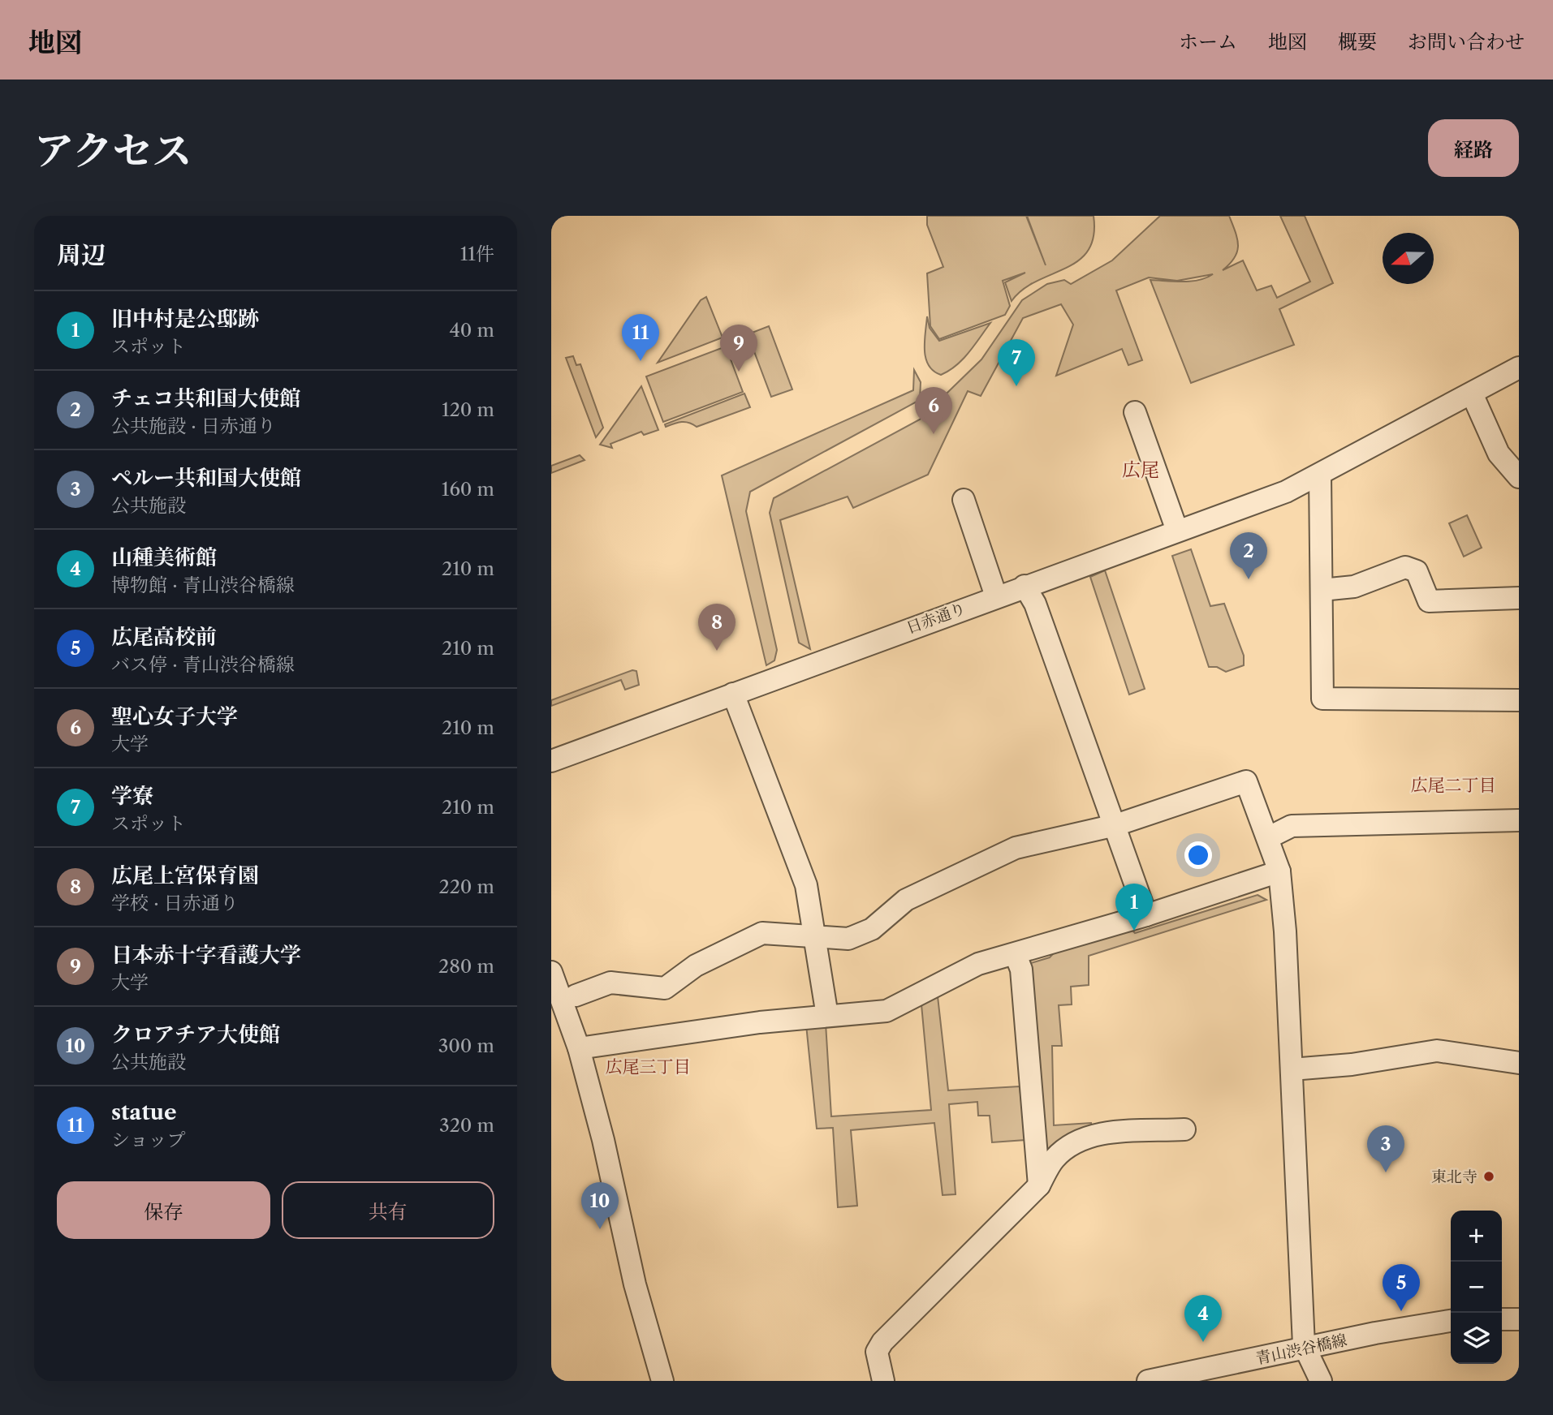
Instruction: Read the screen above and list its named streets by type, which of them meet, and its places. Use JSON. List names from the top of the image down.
{
  "streets": {
    "street": ["日赤通り", "青山渋谷橋線"]
  },
  "districts": ["広尾", "広尾二丁目", "広尾三丁目"],
  "places": ["東北寺"],
  "north": "left",
  "page": {
    "header": "地図",
    "nav": [
      "ホーム",
      "地図",
      "概要",
      "お問い合わせ"
    ],
    "title": "アクセス",
    "buttons": [
      "経路",
      ["保存", "共有"]
    ],
    "heading": ["周辺", "11件"],
    "list": [
      {
        "mark": "1",
        "name": "旧中村是公邸跡",
        "note": "スポット",
        "value": "40 m"
      },
      {
        "mark": "2",
        "name": "チェコ共和国大使館",
        "note": "公共施設 · 日赤通り",
        "value": "120 m"
      },
      {
        "mark": "3",
        "name": "ペルー共和国大使館",
        "note": "公共施設",
        "value": "160 m"
      },
      {
        "mark": "4",
        "name": "山種美術館",
        "note": "博物館 · 青山渋谷橋線",
        "value": "210 m"
      },
      {
        "mark": "5",
        "name": "広尾高校前",
        "note": "バス停 · 青山渋谷橋線",
        "value": "210 m"
      },
      {
        "mark": "6",
        "name": "聖心女子大学",
        "note": "大学",
        "value": "210 m"
      },
      {
        "mark": "7",
        "name": "学寮",
        "note": "スポット",
        "value": "210 m"
      },
      {
        "mark": "8",
        "name": "広尾上宮保育園",
        "note": "学校 · 日赤通り",
        "value": "220 m"
      },
      {
        "mark": "9",
        "name": "日本赤十字看護大学",
        "note": "大学",
        "value": "280 m"
      },
      {
        "mark": "10",
        "name": "クロアチア大使館",
        "note": "公共施設",
        "value": "300 m"
      },
      {
        "mark": "11",
        "name": "statue",
        "note": "ショップ",
        "value": "320 m"
      }
    ],
    "pins": [
      "11",
      "9",
      "7",
      "6",
      "2",
      "8",
      "1",
      "3",
      "10",
      "5",
      "4"
    ],
    "map_buttons": ["+", "−"]
  }
}
